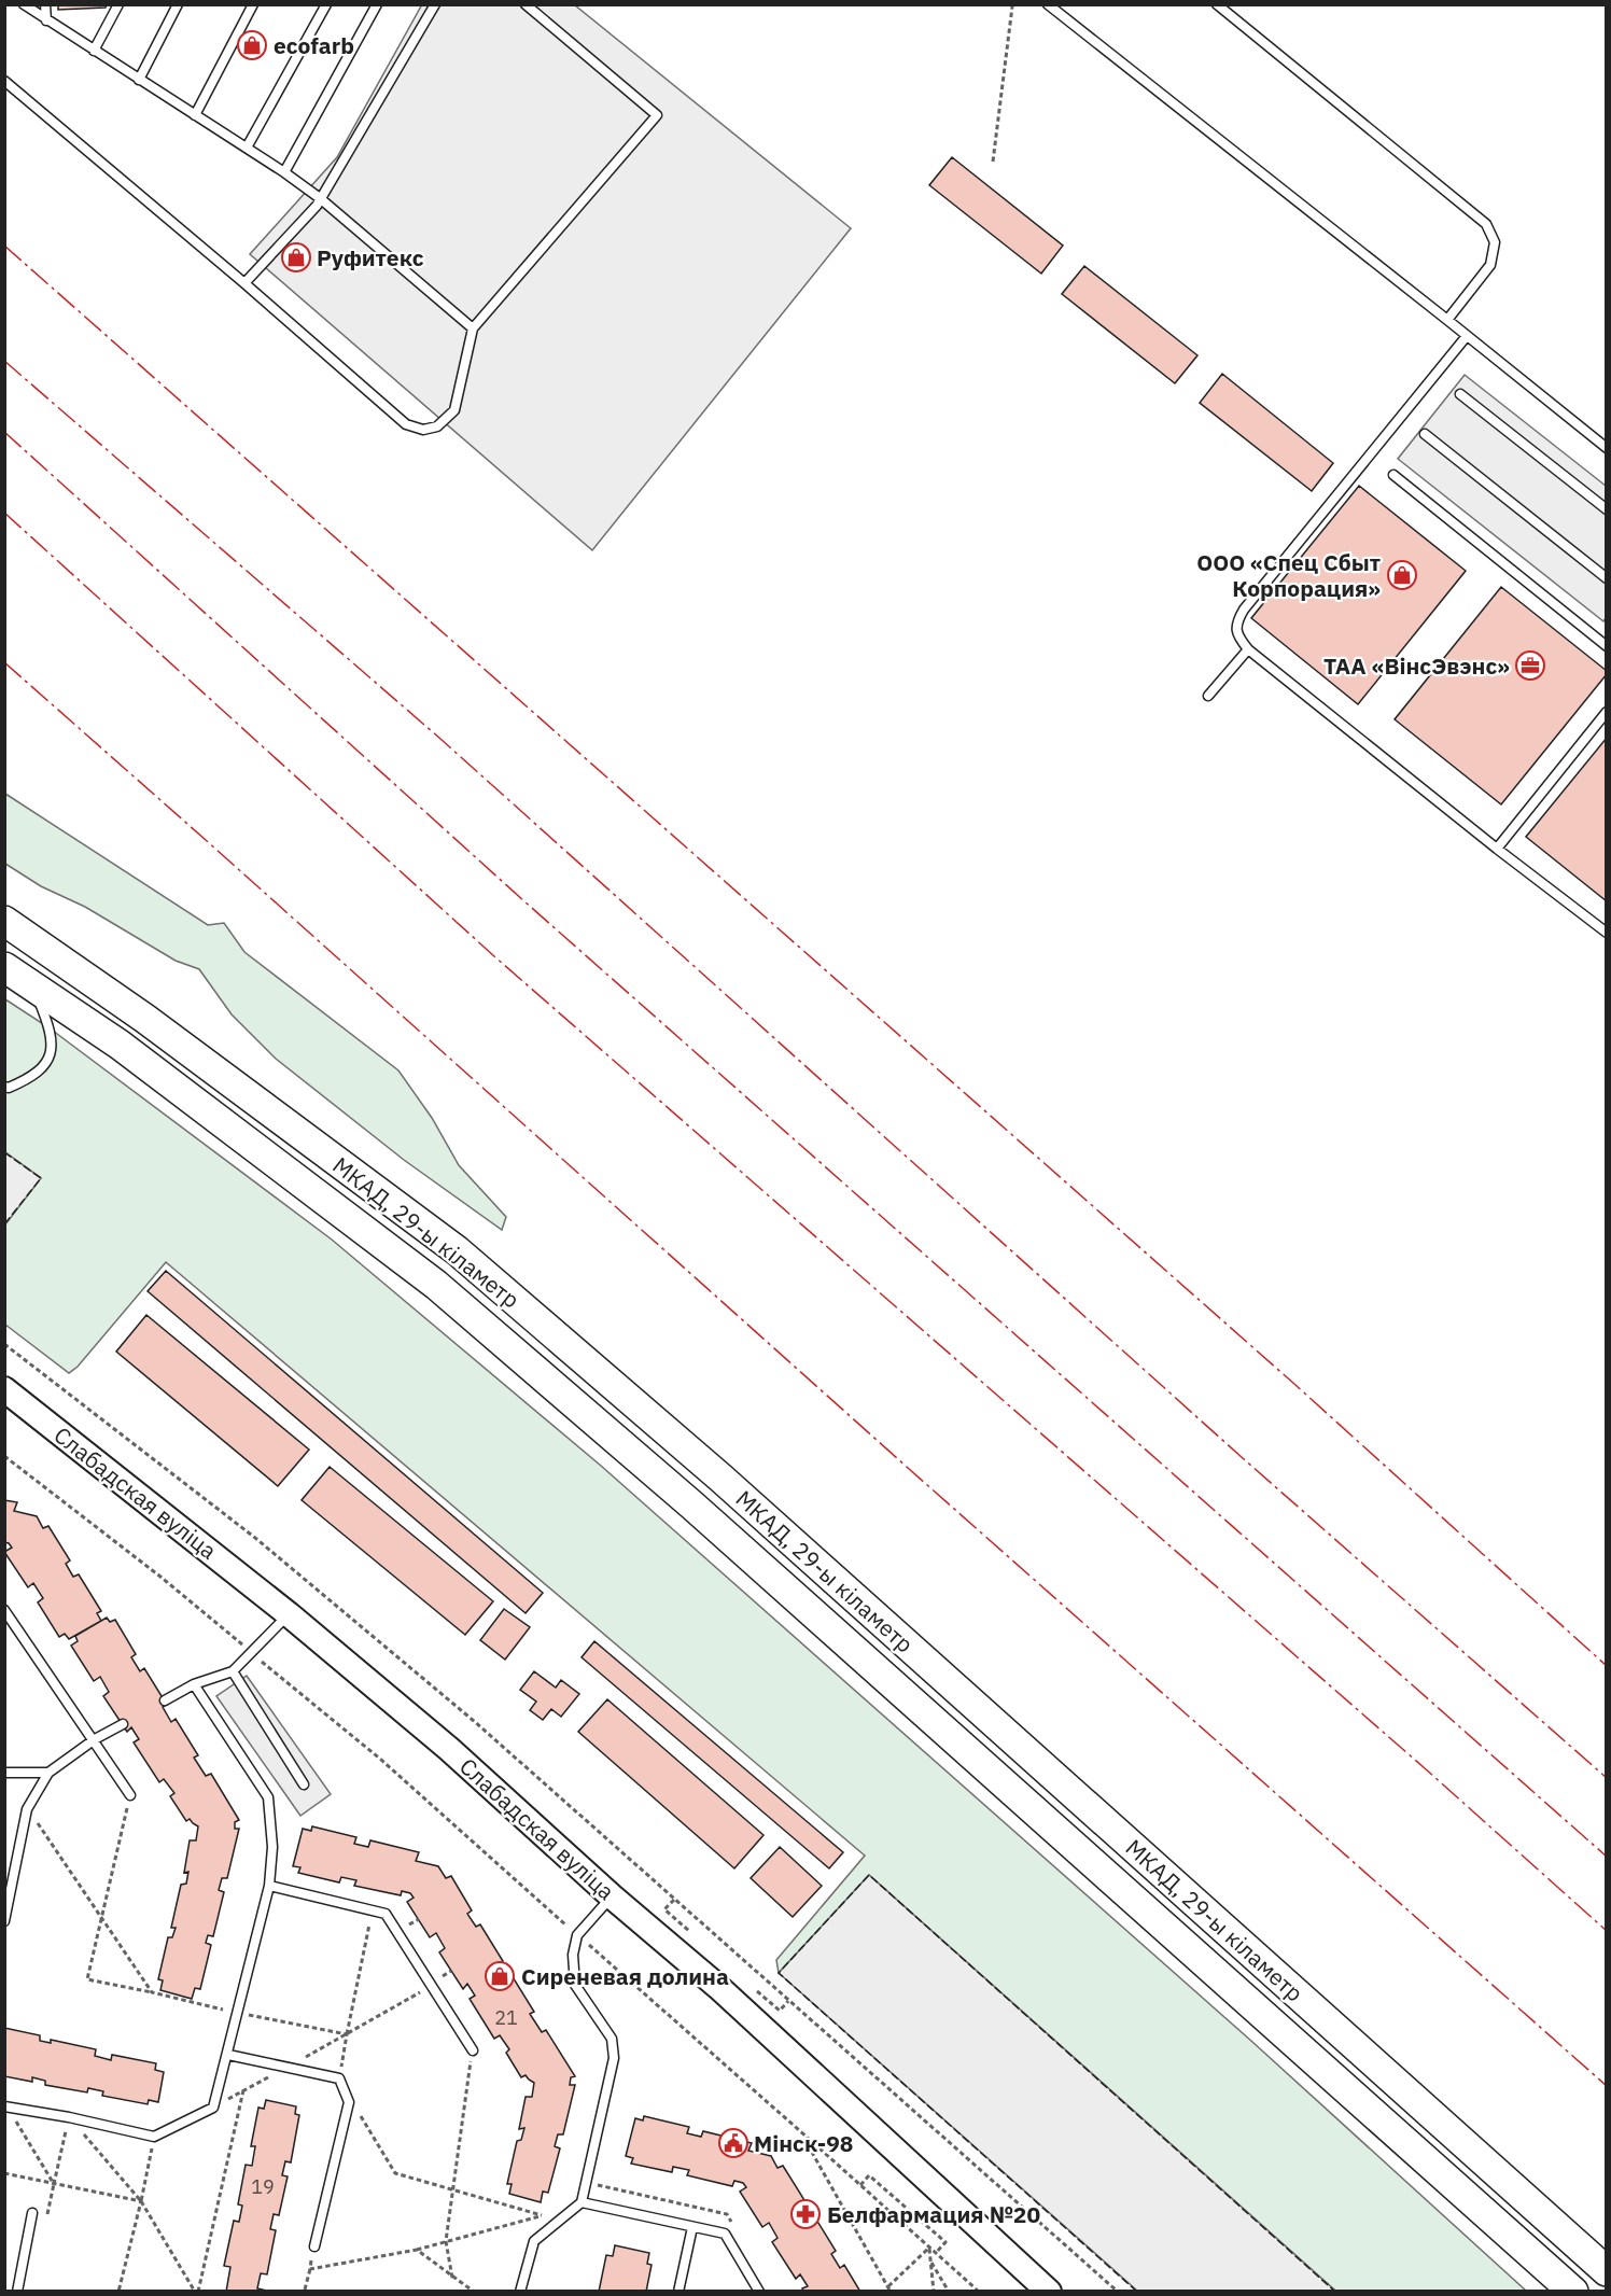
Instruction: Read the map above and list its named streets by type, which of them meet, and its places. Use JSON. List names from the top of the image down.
{
  "streets": {
    "highway": ["МКАД, 29-ы кіламетр"],
    "main road": ["Слабадская вуліца"]
  },
  "places": {
    "shop": [
      "ecofarb",
      "Руфитекс",
      "ООО «Спец Сбыт Корпорация»",
      "Сиреневая долина"
    ],
    "office": ["ТАА «ВінсЭвэнс»"],
    "public building": ["Мінск-98"],
    "pharmacy": ["Белфармация №20"]
  },
  "house_numbers": ["21", "19"]
}
